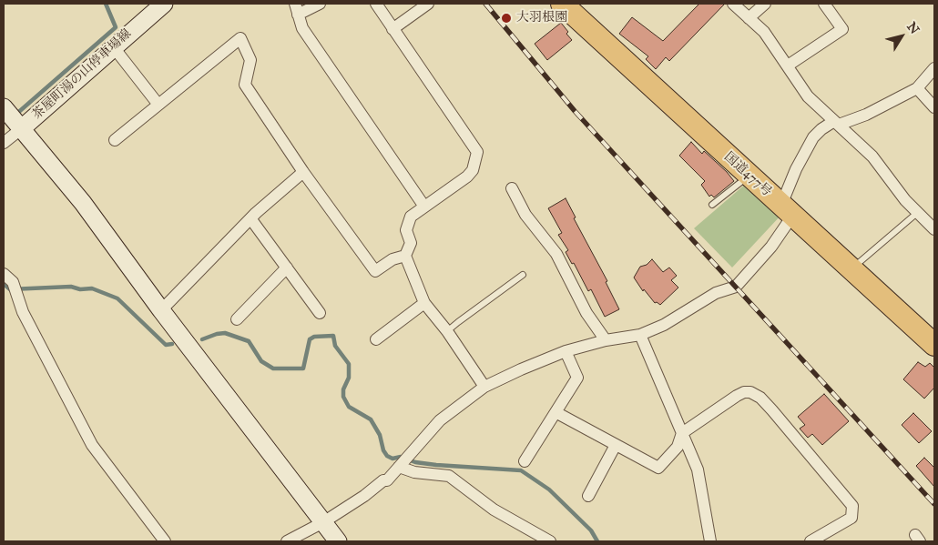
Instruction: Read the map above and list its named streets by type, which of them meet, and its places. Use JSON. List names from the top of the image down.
{
  "streets": {
    "highway": ["国道477号"],
    "street": ["茶屋町湯の山停車場線"]
  },
  "places": ["大羽根園"],
  "north": "top right"
}
